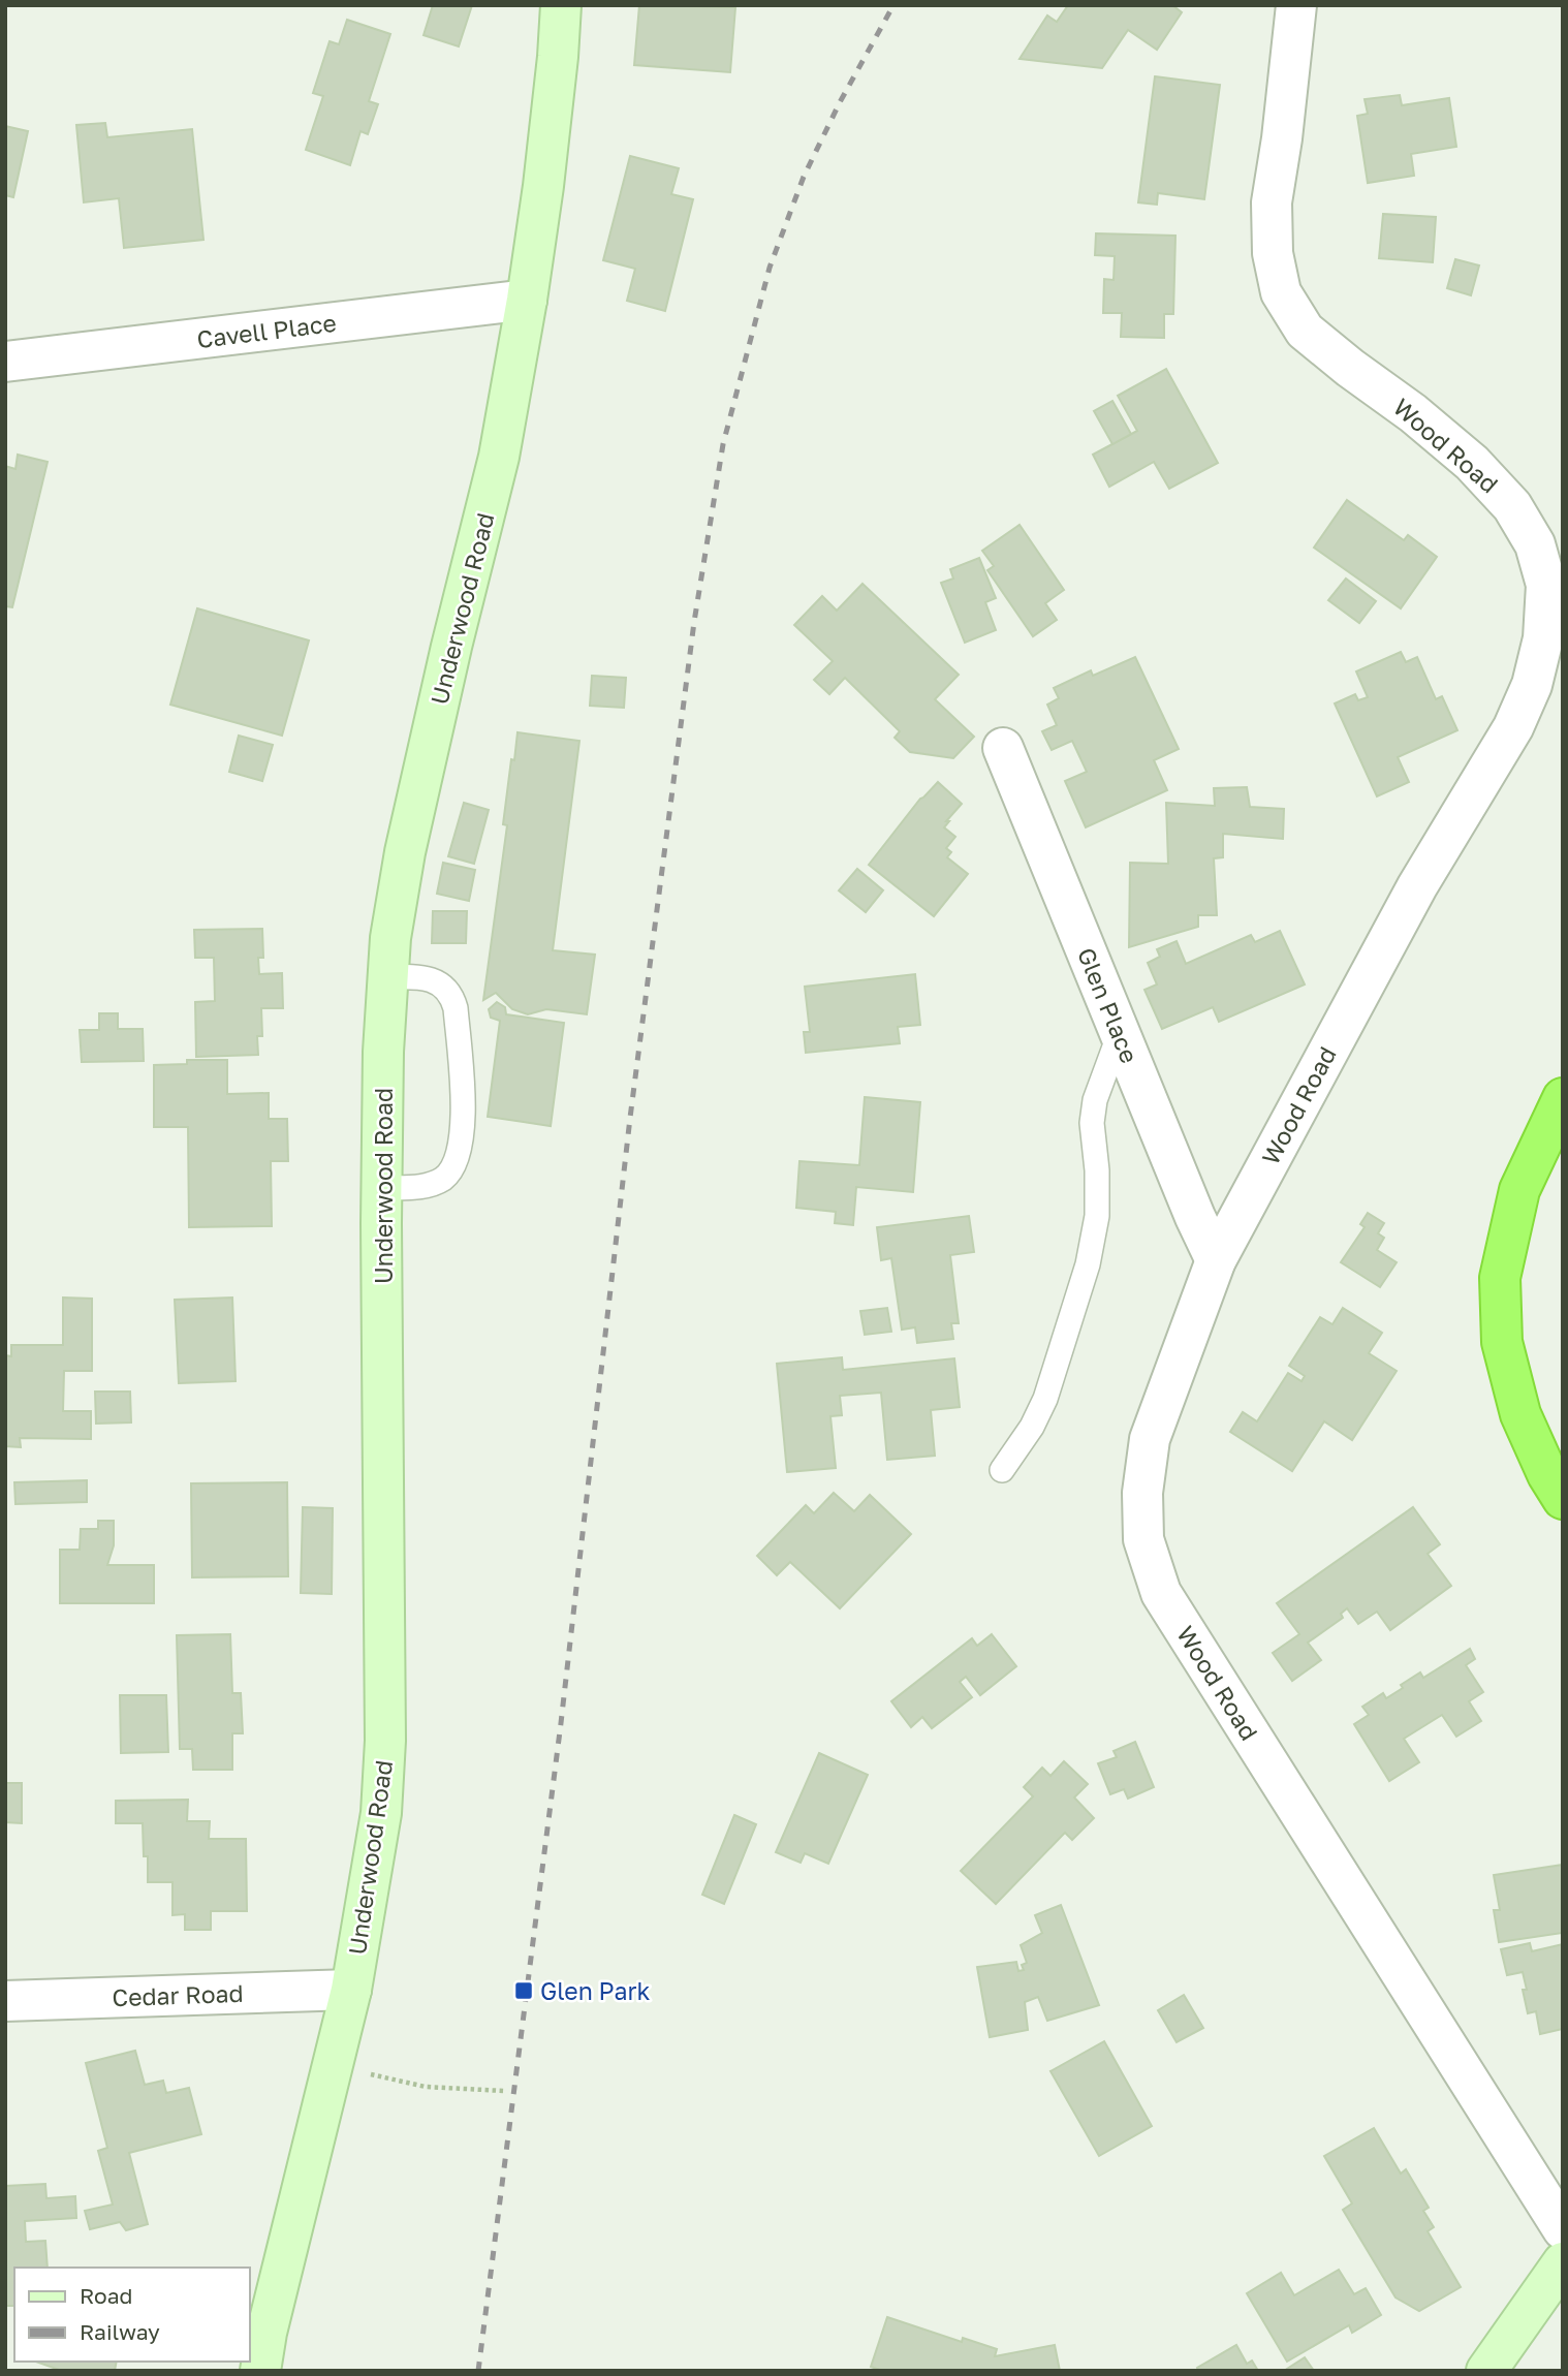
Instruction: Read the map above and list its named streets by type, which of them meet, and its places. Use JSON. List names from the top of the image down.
{
  "streets": {
    "main road": ["Underwood Road"],
    "street": [
      "Cavell Place",
      "Wood Road",
      "Glen Place",
      "Cedar Road"
    ]
  },
  "crossings": [
    ["Cavell Place", "Underwood Road"],
    ["Wood Road", "Glen Place"],
    ["Underwood Road", "Cedar Road"]
  ],
  "places": {
    "transit": ["Glen Park"]
  },
  "legend": ["Road", "Railway"]
}
